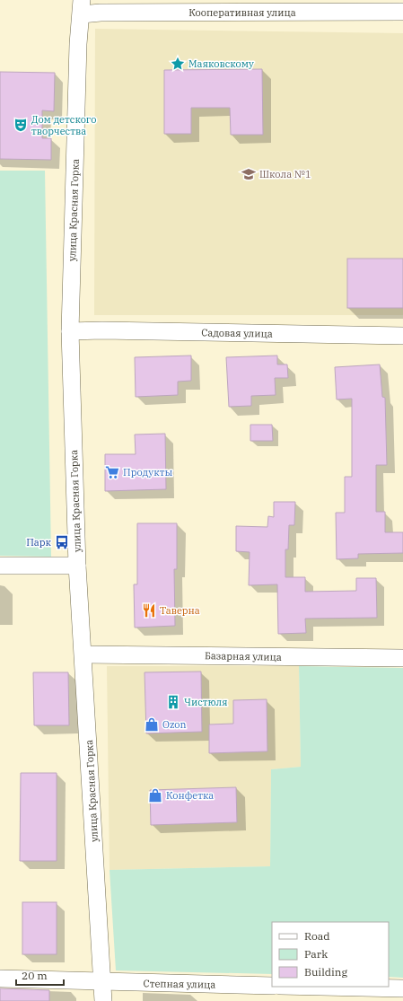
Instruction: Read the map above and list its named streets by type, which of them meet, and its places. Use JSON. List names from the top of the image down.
{
  "streets": {
    "street": [
      "Кооперативная улица",
      "улица Красная Горка",
      "Садовая улица",
      "Базарная улица",
      "Степная улица"
    ]
  },
  "crossings": [
    ["Кооперативная улица", "улица Красная Горка"],
    ["улица Красная Горка", "Садовая улица"],
    ["улица Красная Горка", "Базарная улица"],
    ["улица Красная Горка", "Степная улица"]
  ],
  "places": {
    "place": ["Маяковскому"],
    "theatre": ["Дом детского творчества"],
    "school or university": ["Школа №1"],
    "supermarket": ["Продукты"],
    "bus stop": ["Парк"],
    "restaurant": ["Таверна"],
    "building": ["Чистюля"],
    "shop": ["Ozon", "Конфетка"]
  },
  "legend": ["Road", "Park", "Building"],
  "scale_bar": "20 m"
}
